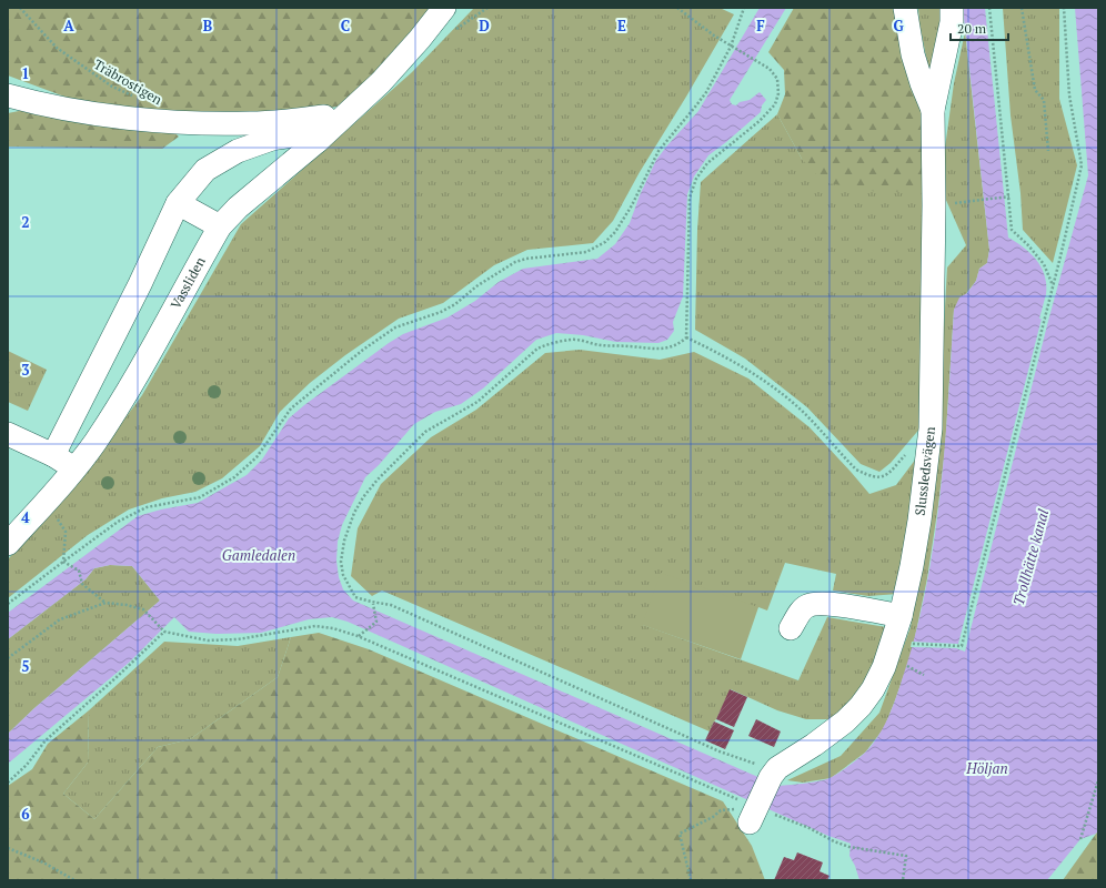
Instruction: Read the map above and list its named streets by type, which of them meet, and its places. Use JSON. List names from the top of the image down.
{
  "streets": {
    "street": ["Vassliden", "Slussledsvägen"],
    "path": ["Träbrostigen"]
  },
  "water": ["Gamledalen", "Trollhätte kanal", "Höljan"],
  "scale_bar": "20 m",
  "grid": {
    "columns": [
      "A",
      "B",
      "C",
      "D",
      "E",
      "F",
      "G"
    ],
    "rows": [
      "1",
      "2",
      "3",
      "4",
      "5",
      "6"
    ]
  }
}
